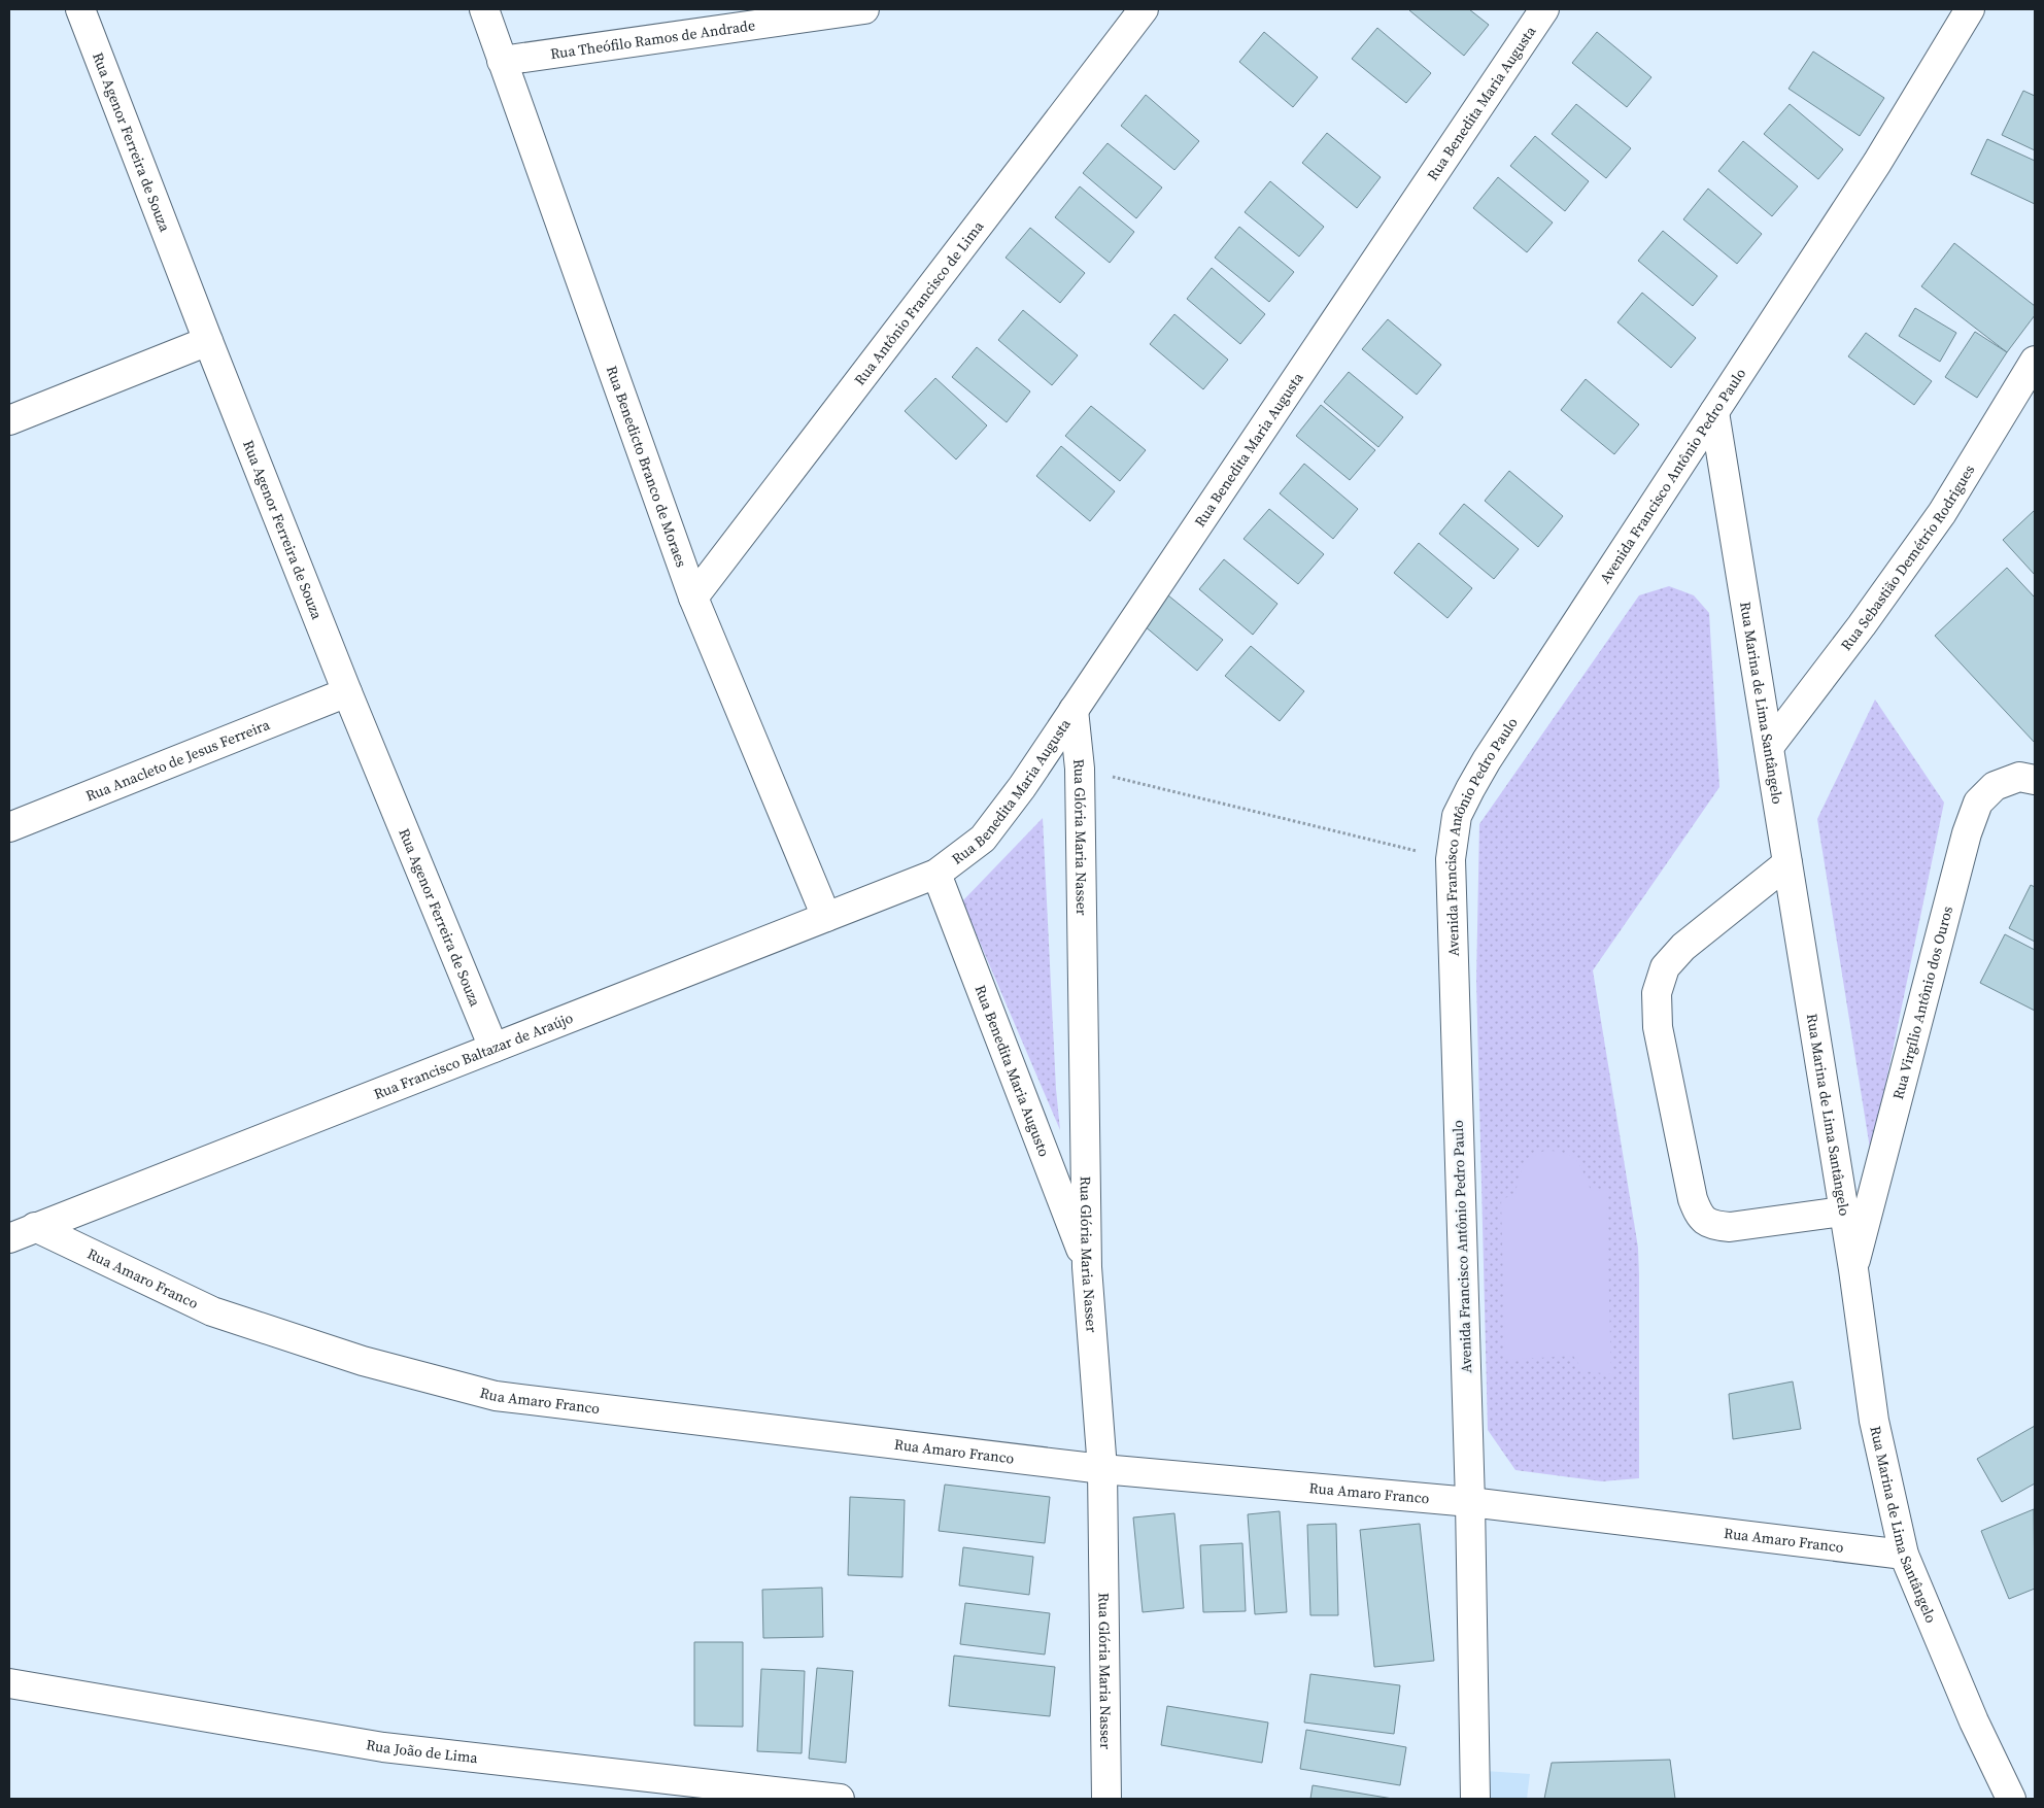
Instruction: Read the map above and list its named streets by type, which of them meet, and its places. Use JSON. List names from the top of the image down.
{
  "streets": {
    "street": [
      "Rua Theófilo Ramos de Andrade",
      "Rua Benedita Maria Augusta",
      "Rua Agenor Ferreira de Souza",
      "Rua Antônio Francisco de Lima",
      "Rua Benedicto Branco de Moraes",
      "Avenida Francisco Antônio Pedro Paulo",
      "Rua Sebastião Demétrio Rodrigues",
      "Rua Marina de Lima Santângelo",
      "Rua Anacleto de Jesus Ferreira",
      "Rua Glória Maria Nasser",
      "Rua Virgílio Antônio dos Ouros",
      "Rua Francisco Baltazar de Araújo",
      "Rua Benedita Maria Augusto",
      "Rua Amaro Franco",
      "Rua João de Lima"
    ]
  },
  "crossings": [
    ["Rua Theófilo Ramos de Andrade", "Rua Benedicto Branco de Moraes"],
    ["Rua Benedita Maria Augusta", "Rua Glória Maria Nasser"],
    ["Rua Benedita Maria Augusta", "Rua Francisco Baltazar de Araújo"],
    ["Rua Benedita Maria Augusta", "Rua Benedita Maria Augusto"],
    ["Rua Agenor Ferreira de Souza", "Rua Anacleto de Jesus Ferreira"],
    ["Rua Agenor Ferreira de Souza", "Rua Francisco Baltazar de Araújo"],
    ["Rua Antônio Francisco de Lima", "Rua Benedicto Branco de Moraes"],
    ["Rua Benedicto Branco de Moraes", "Rua Francisco Baltazar de Araújo"],
    ["Avenida Francisco Antônio Pedro Paulo", "Rua Marina de Lima Santângelo"],
    ["Avenida Francisco Antônio Pedro Paulo", "Rua Amaro Franco"],
    ["Rua Sebastião Demétrio Rodrigues", "Rua Marina de Lima Santângelo"],
    ["Rua Marina de Lima Santângelo", "Rua Virgílio Antônio dos Ouros"],
    ["Rua Marina de Lima Santângelo", "Rua Amaro Franco"],
    ["Rua Glória Maria Nasser", "Rua Benedita Maria Augusto"],
    ["Rua Glória Maria Nasser", "Rua Amaro Franco"],
    ["Rua Francisco Baltazar de Araújo", "Rua Benedita Maria Augusto"],
    ["Rua Francisco Baltazar de Araújo", "Rua Amaro Franco"]
  ]
}
